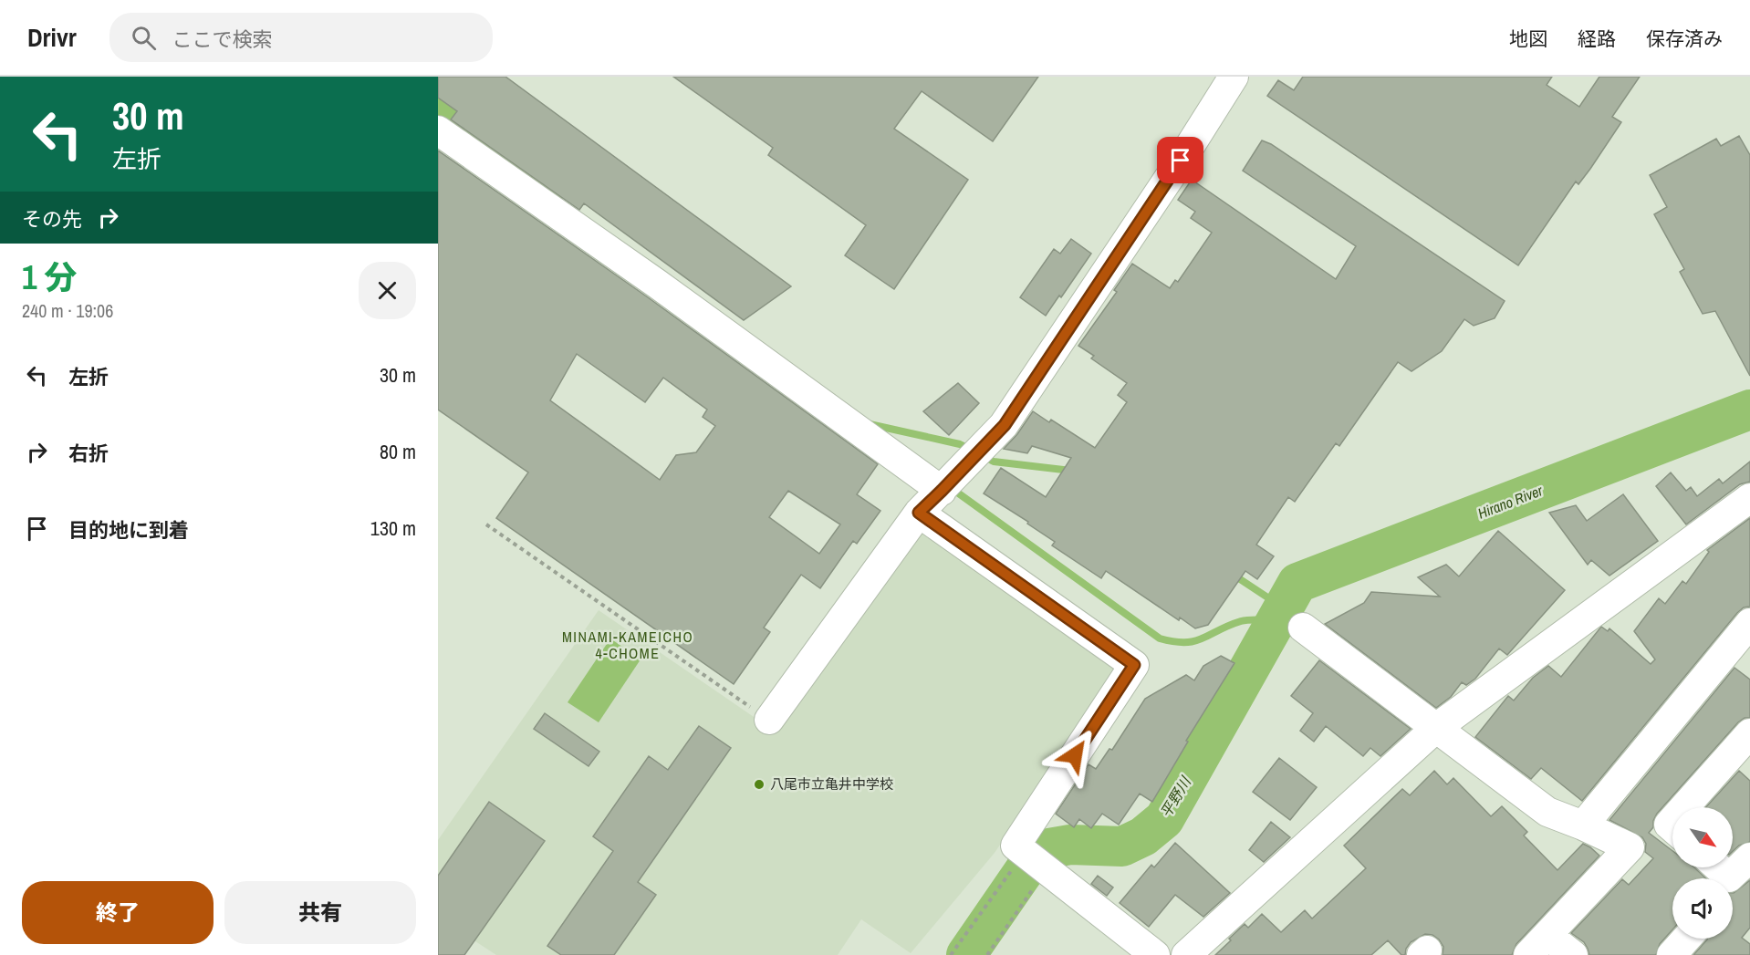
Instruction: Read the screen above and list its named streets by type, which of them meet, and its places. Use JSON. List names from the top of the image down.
{
  "districts": ["MINAMI-KAMEICHO 4-CHOME"],
  "water": ["Hirano River", "平野川"],
  "places": ["八尾市立亀井中学校"],
  "north": "bottom right",
  "page": {
    "header": "Drivr",
    "search": "ここで検索",
    "nav": ["地図", "経路", "保存済み"],
    "turn": ["30 m", "左折"],
    "then": "その先",
    "heading": ["1 分", "240 m · 19:06"],
    "list": [
      {
        "name": "左折",
        "value": "30 m"
      },
      {
        "name": "右折",
        "value": "80 m"
      },
      {
        "name": "目的地に到着",
        "value": "130 m"
      }
    ],
    "buttons": ["終了", "共有"]
  }
}
